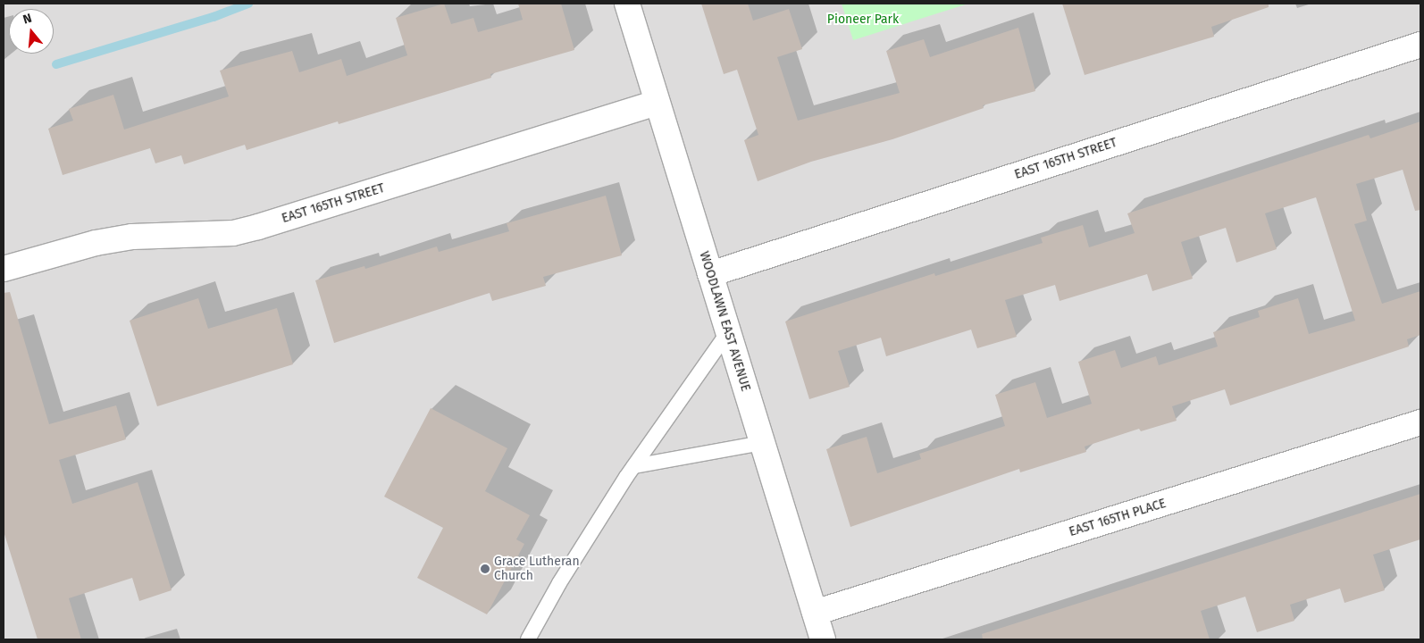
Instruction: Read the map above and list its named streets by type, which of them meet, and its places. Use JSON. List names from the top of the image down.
{
  "streets": {
    "street": ["EAST 165TH STREET", "WOODLAWN EAST AVENUE", "EAST 165TH PLACE"]
  },
  "crossings": [
    ["EAST 165TH STREET", "WOODLAWN EAST AVENUE"],
    ["WOODLAWN EAST AVENUE", "EAST 165TH PLACE"]
  ],
  "parks": ["Pioneer Park"],
  "places": ["Grace Lutheran Church"],
  "north": "top"
}
